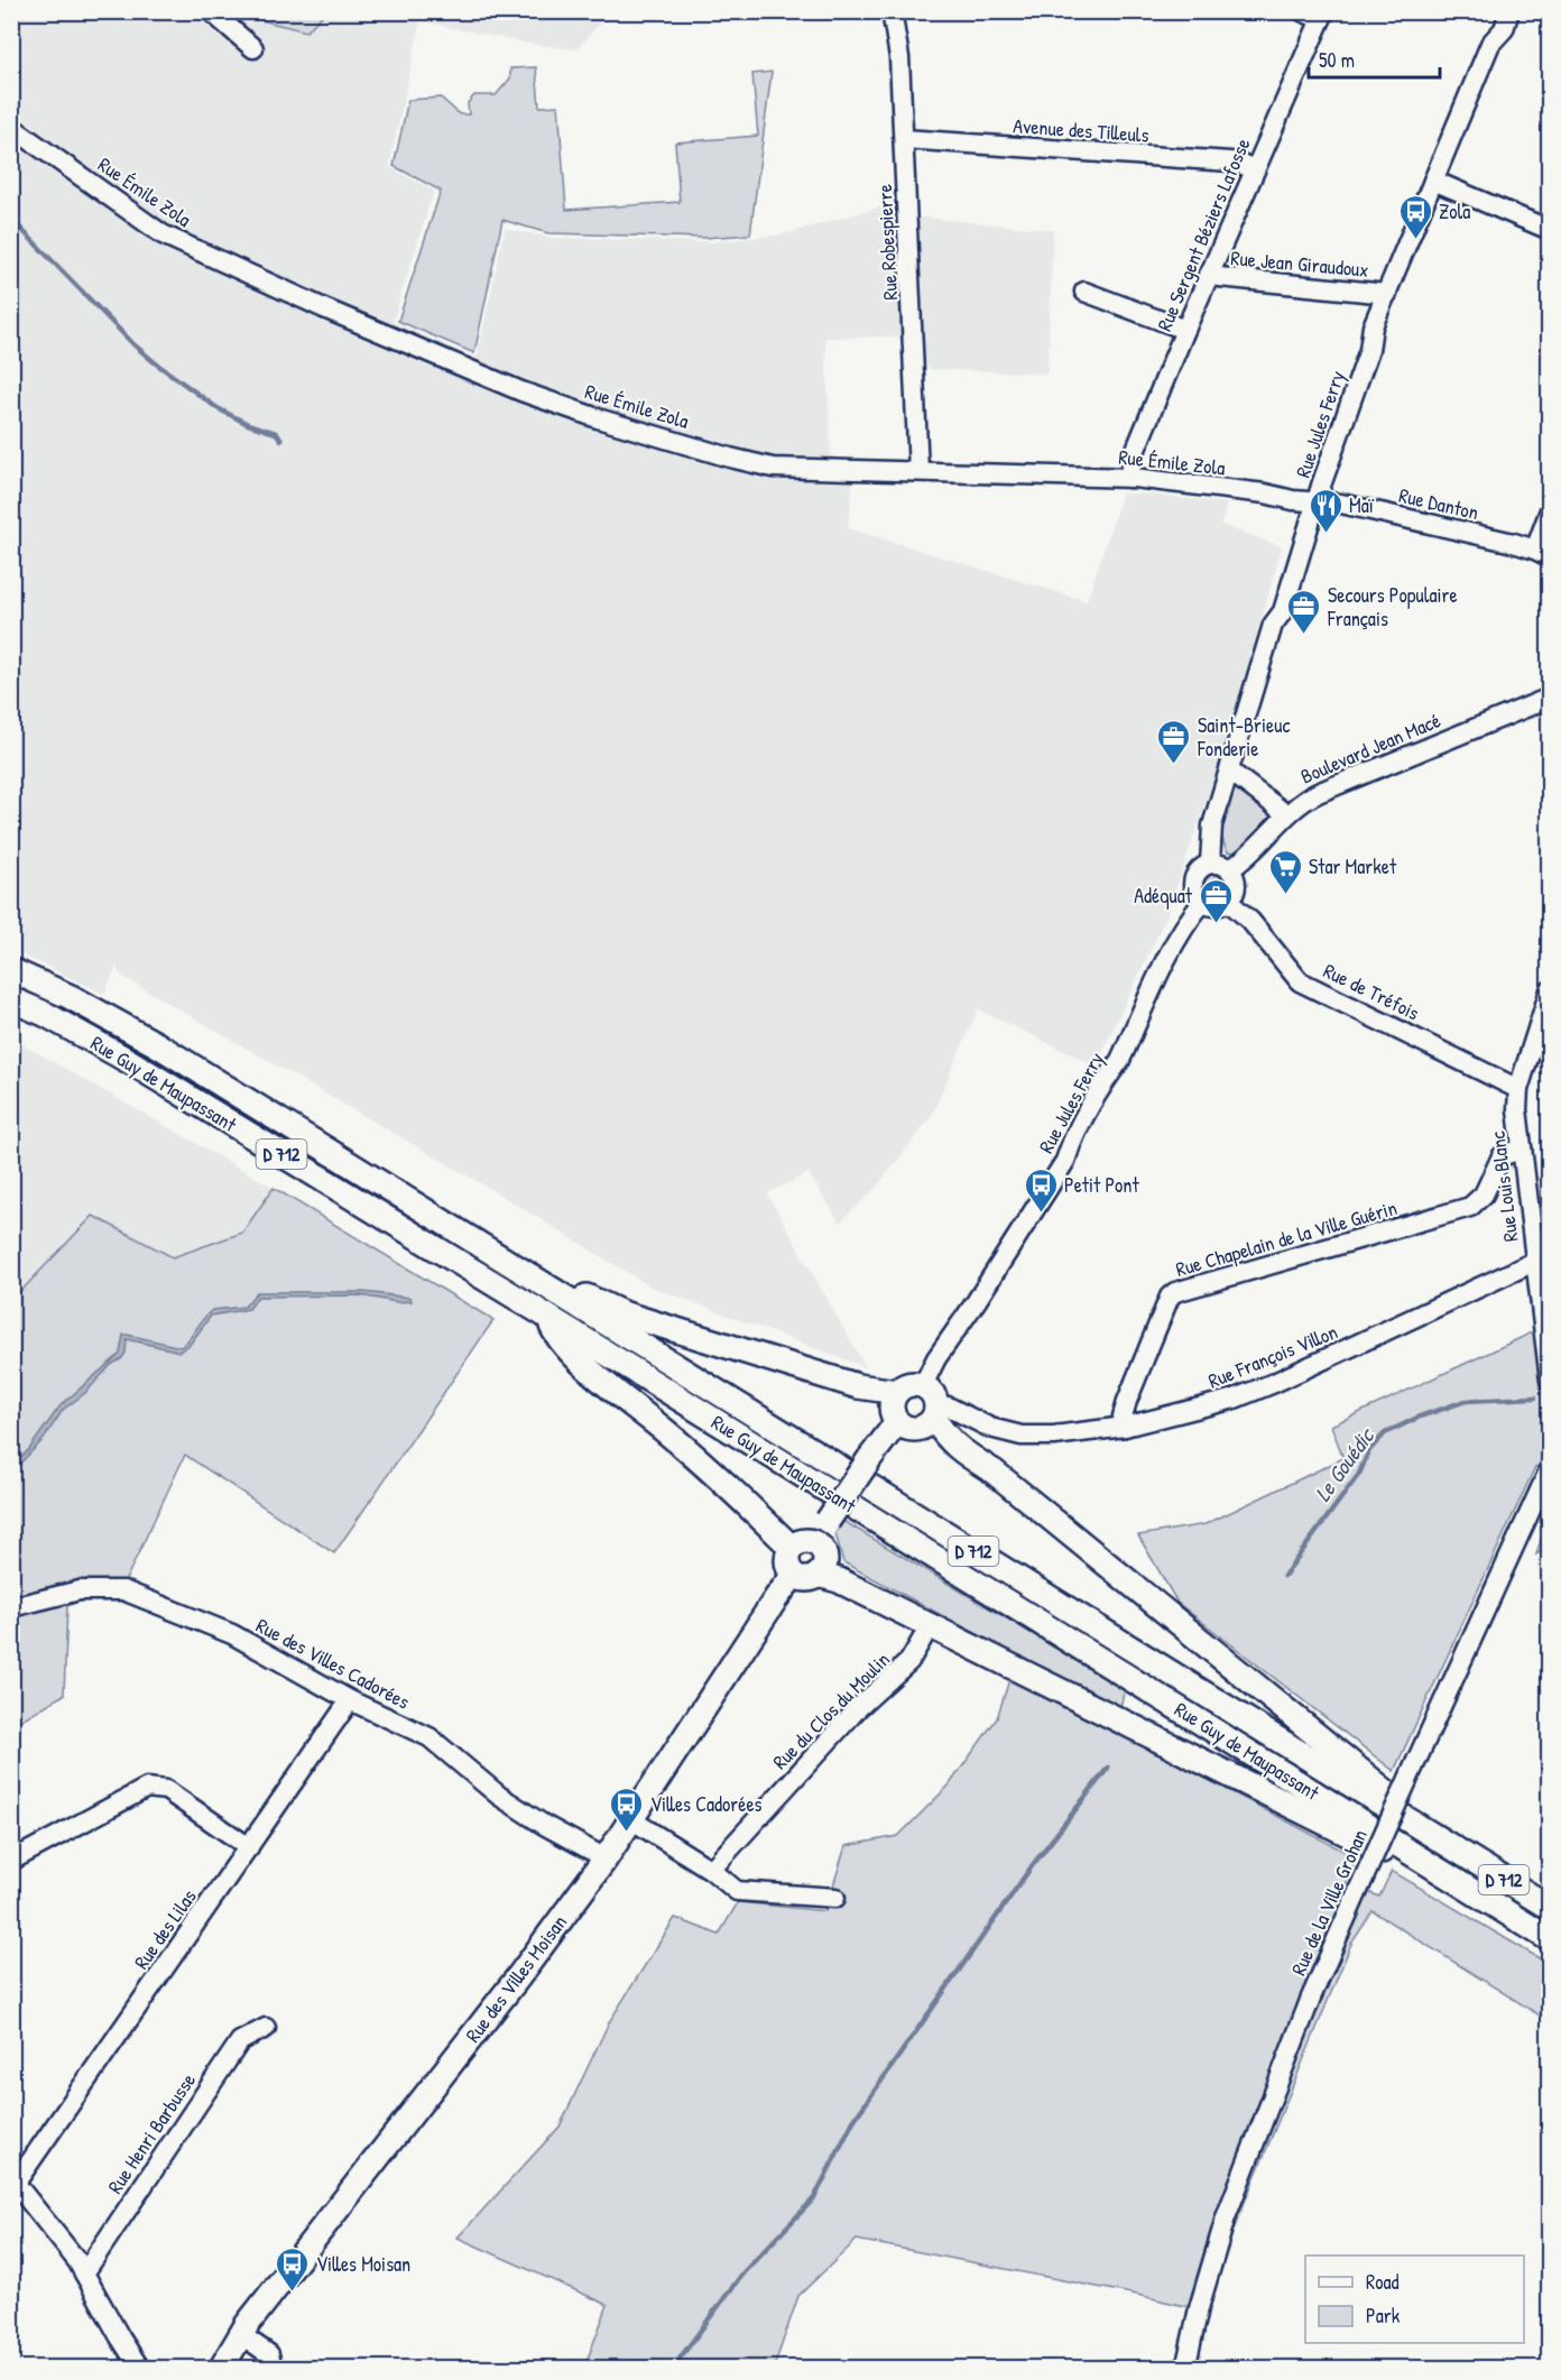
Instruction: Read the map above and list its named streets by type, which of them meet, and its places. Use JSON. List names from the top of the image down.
{
  "streets": {
    "main road": ["Rue Guy de Maupassant", "D 712", "Rue des Villes Moisan"],
    "street": [
      "Avenue des Tilleuls",
      "Rue Émile Zola",
      "Rue Sergent Béziers Lafosse",
      "Rue Robespierre",
      "Rue Jean Giraudoux",
      "Rue Jules Ferry",
      "Rue Danton",
      "Boulevard Jean Macé",
      "Rue de Tréfois",
      "Rue Louis Blanc",
      "Rue Chapelain de la Ville Guérin",
      "Rue François Villon",
      "Rue des Villes Cadorées",
      "Rue du Clos du Moulin",
      "Rue de la Ville Grohan",
      "Rue des Lilas",
      "Rue Henri Barbusse"
    ]
  },
  "crossings": [
    ["Avenue des Tilleuls", "Rue Sergent Béziers Lafosse"],
    ["Avenue des Tilleuls", "Rue Robespierre"],
    ["Rue Émile Zola", "Rue Sergent Béziers Lafosse"],
    ["Rue Émile Zola", "Rue Robespierre"],
    ["Rue Émile Zola", "Rue Jules Ferry"],
    ["Rue Émile Zola", "Rue Danton"],
    ["Rue Sergent Béziers Lafosse", "Rue Jean Giraudoux"],
    ["Rue Jean Giraudoux", "Rue Jules Ferry"],
    ["Rue Jules Ferry", "Rue Danton"],
    ["Rue Jules Ferry", "Boulevard Jean Macé"],
    ["Rue Jules Ferry", "Rue de Tréfois"],
    ["Rue Jules Ferry", "Rue François Villon"],
    ["Boulevard Jean Macé", "Rue de Tréfois"],
    ["Rue de Tréfois", "Rue Louis Blanc"],
    ["Rue Louis Blanc", "Rue Chapelain de la Ville Guérin"],
    ["Rue Louis Blanc", "Rue François Villon"],
    ["Rue Chapelain de la Ville Guérin", "Rue François Villon"],
    ["Rue des Villes Cadorées", "Rue des Lilas"],
    ["Rue des Villes Cadorées", "Rue des Villes Moisan"]
  ],
  "water": ["Le Gouédic"],
  "places": {
    "bus stop": [
      "Zola",
      "Petit Pont",
      "Villes Cadorées",
      "Villes Moisan"
    ],
    "restaurant": ["Maï"],
    "office": ["Secours Populaire Français", "Saint-Brieuc Fonderie", "Adéquat"],
    "supermarket": ["Star Market"]
  },
  "legend": ["Road", "Park"],
  "scale_bar": "50 m"
}
